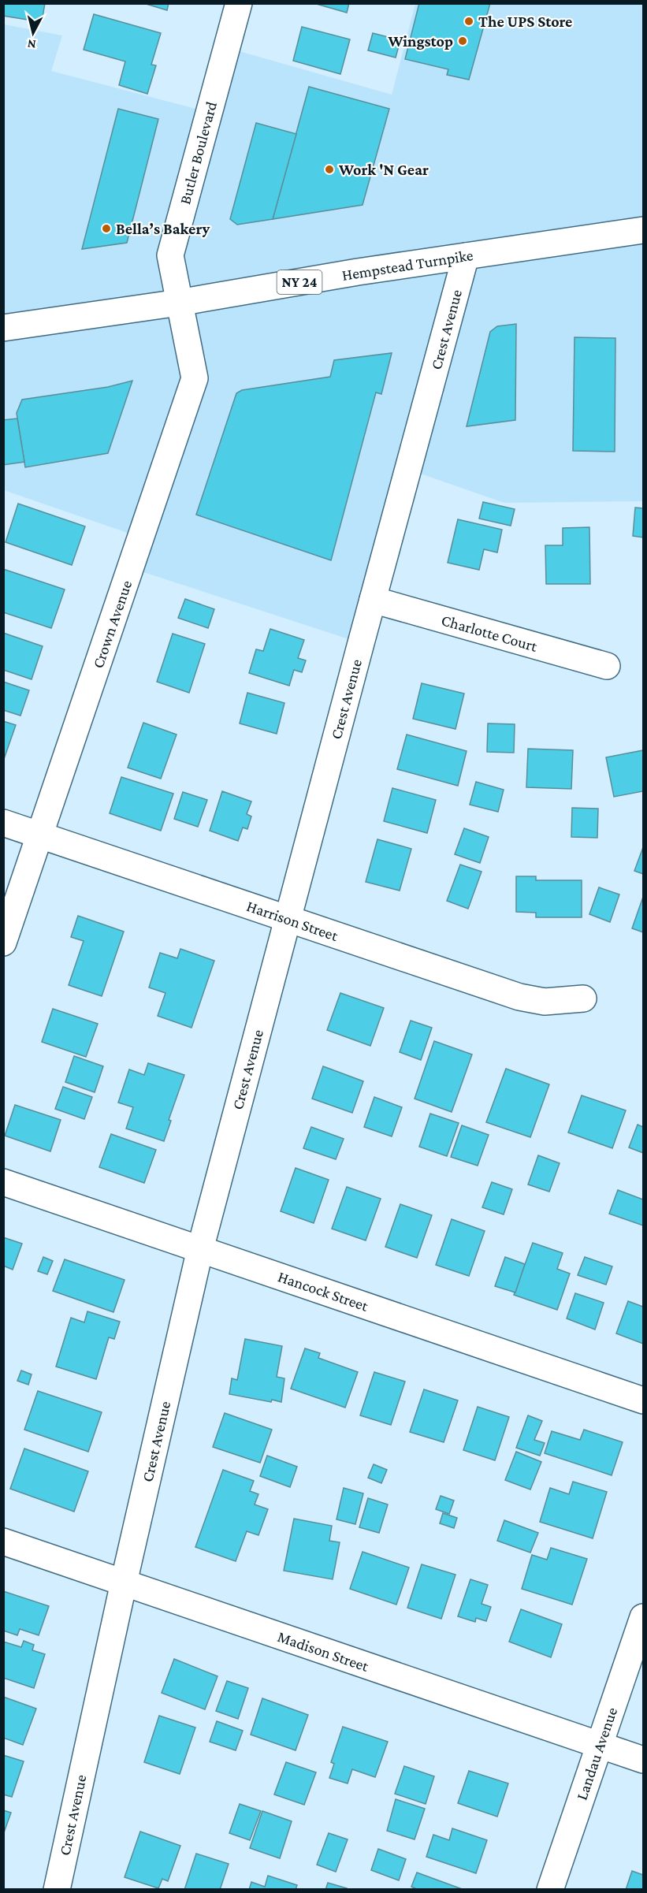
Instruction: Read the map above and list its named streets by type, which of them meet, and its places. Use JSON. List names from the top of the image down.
{
  "streets": {
    "street": [
      "Butler Boulevard",
      "Hempstead Turnpike",
      "NY 24",
      "Crest Avenue",
      "Crown Avenue",
      "Charlotte Court",
      "Harrison Street",
      "Hancock Street",
      "Madison Street",
      "Landau Avenue"
    ]
  },
  "crossings": [
    ["Butler Boulevard", "Hempstead Turnpike"],
    ["Butler Boulevard", "Crown Avenue"],
    ["Hempstead Turnpike", "Crest Avenue"],
    ["Hempstead Turnpike", "Crown Avenue"],
    ["Crest Avenue", "Charlotte Court"],
    ["Crest Avenue", "Harrison Street"],
    ["Crest Avenue", "Hancock Street"],
    ["Crest Avenue", "Madison Street"],
    ["Crown Avenue", "Harrison Street"],
    ["Madison Street", "Landau Avenue"]
  ],
  "places": [
    "The UPS Store",
    "Wingstop",
    "Work 'N Gear",
    "Bella’s Bakery"
  ],
  "north": "bottom"
}
